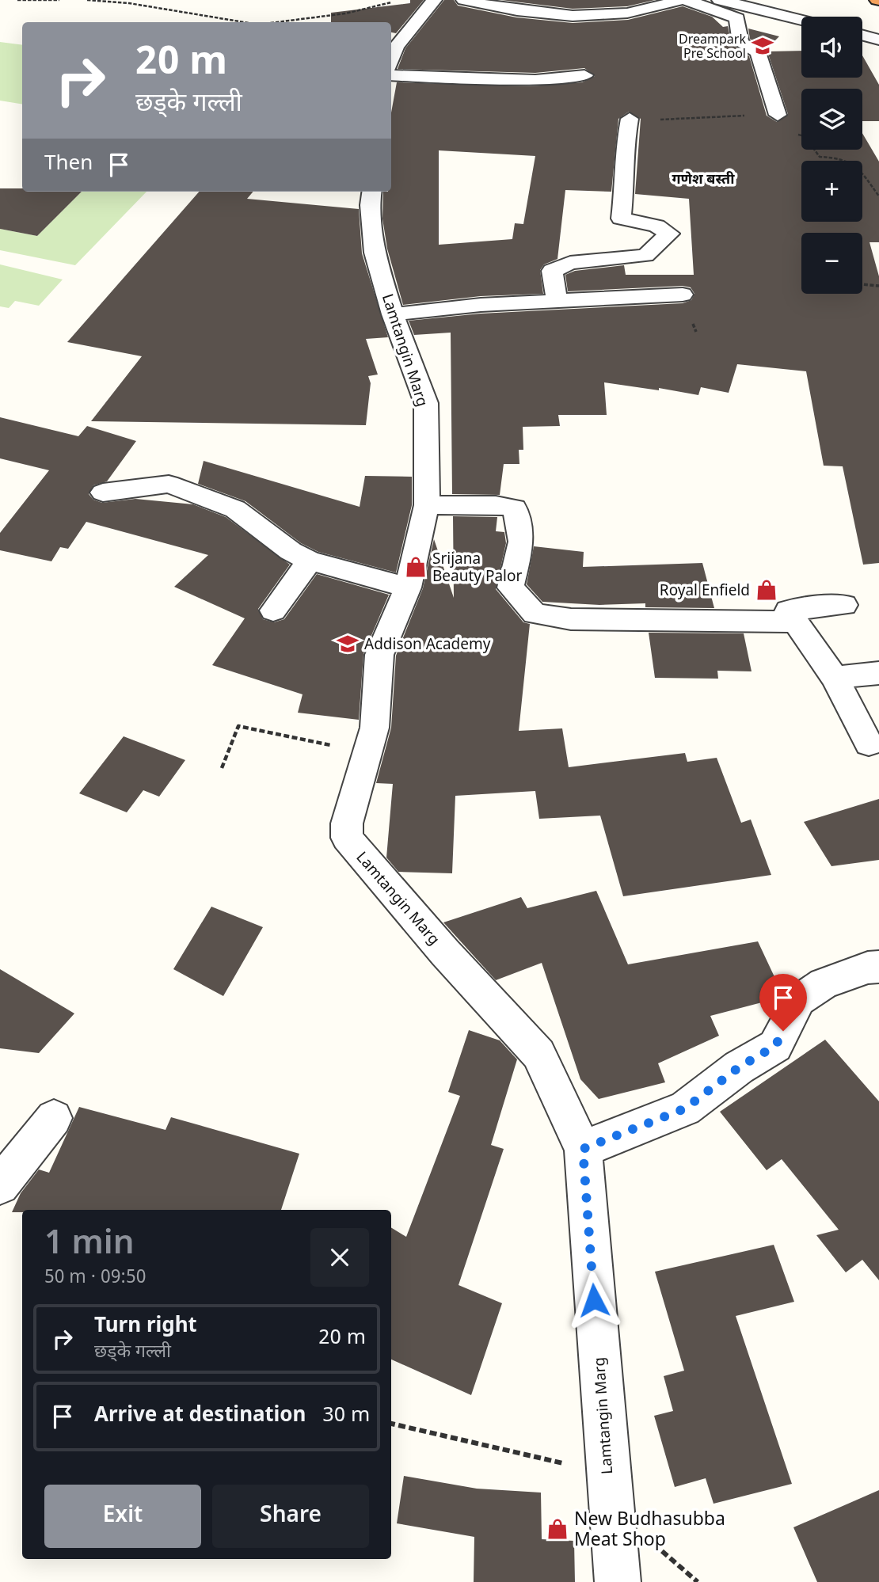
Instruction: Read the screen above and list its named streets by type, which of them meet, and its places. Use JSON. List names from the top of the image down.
{
  "streets": {
    "street": ["Lamtangin Marg"]
  },
  "districts": ["गणेश बस्ती"],
  "places": {
    "school or university": ["Dreampark Pre School", "Addison Academy"],
    "shop": ["Srijana Beauty Palor", "Royal Enfield", "New Budhasubba Meat Shop"]
  },
  "page": {
    "map_buttons": ["+", "−"],
    "turn": ["20 m", "छड्के गल्ली"],
    "then": "Then",
    "heading": ["1 min", "50 m · 09:50"],
    "list": [
      {
        "name": "Turn right",
        "note": "छड्के गल्ली",
        "value": "20 m"
      },
      {
        "name": "Arrive at destination",
        "value": "30 m"
      }
    ],
    "buttons": ["Exit", "Share"]
  }
}
